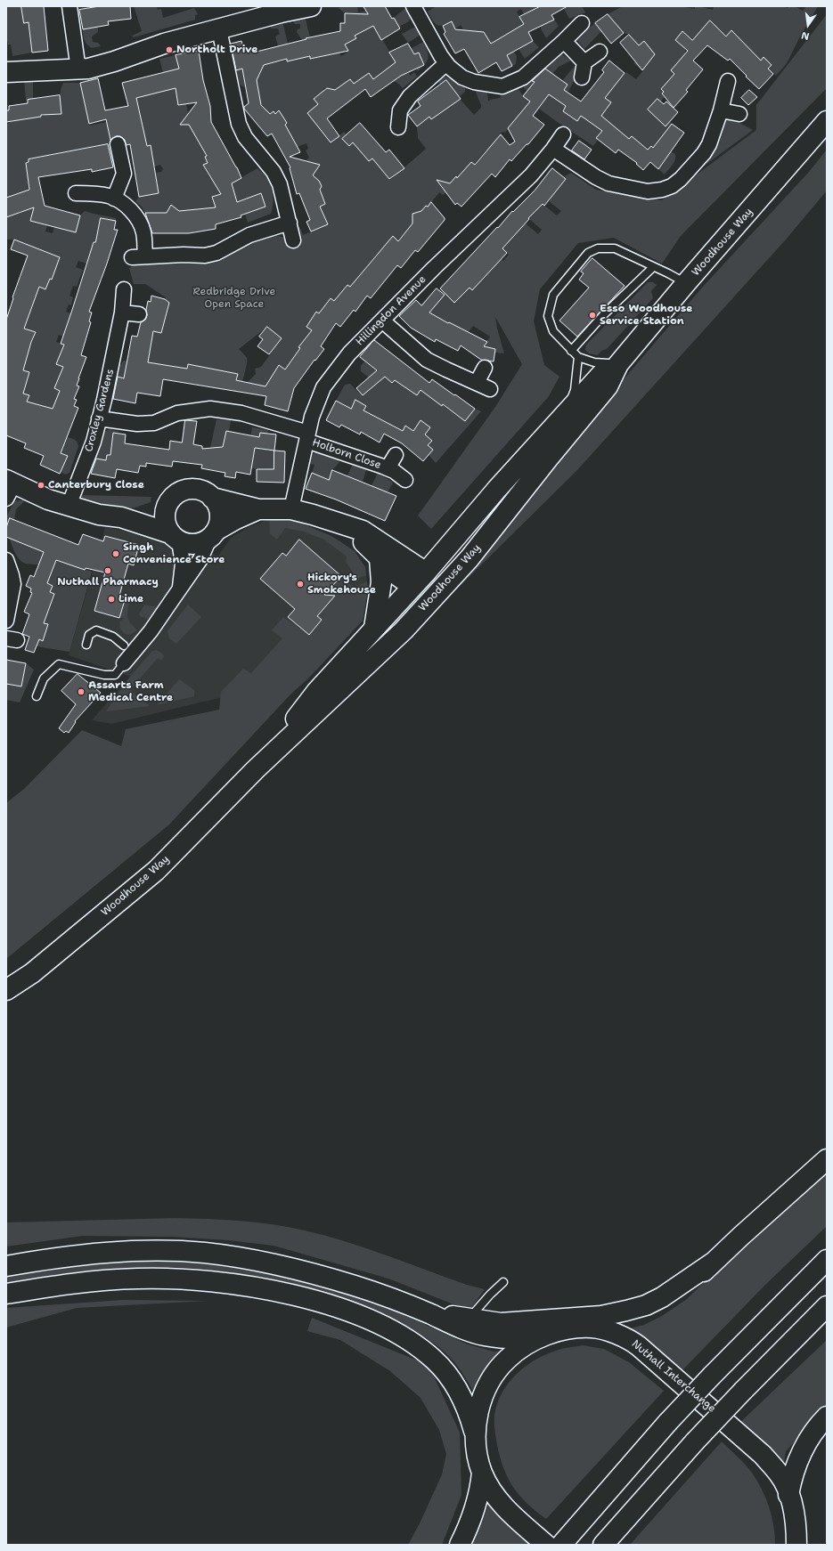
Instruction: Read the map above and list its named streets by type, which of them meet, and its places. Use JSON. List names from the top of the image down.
{
  "streets": {
    "main road": ["Woodhouse Way", "Nuthall Interchange"],
    "street": ["Hillingdon Avenue", "Croxley Gardens", "Holborn Close"]
  },
  "crossings": [
    ["Hillingdon Avenue", "Holborn Close"],
    ["Croxley Gardens", "Holborn Close"]
  ],
  "parks": ["Redbridge Drive Open Space"],
  "places": [
    "Northolt Drive",
    "Esso Woodhouse Service Station",
    "Canterbury Close",
    "Singh Convenience Store",
    "Nuthall Pharmacy",
    "Hickory's Smokehouse",
    "Lime",
    "Assarts Farm Medical Centre"
  ],
  "north": "bottom"
}
